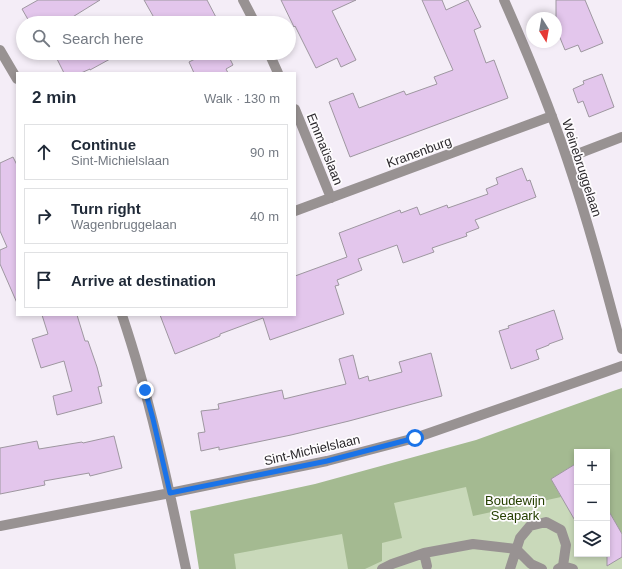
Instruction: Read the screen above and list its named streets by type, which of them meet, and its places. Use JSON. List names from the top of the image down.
{
  "streets": {
    "street": [
      "Emmaüslaan",
      "Kranenburg",
      "Weinebruggelaan",
      "Sint-Michielslaan"
    ]
  },
  "crossings": [
    ["Emmaüslaan", "Kranenburg"],
    ["Kranenburg", "Weinebruggelaan"]
  ],
  "parks": ["Boudewijn Seapark"],
  "north": "bottom",
  "page": {
    "search": "Search here",
    "heading": ["2 min", "Walk · 130 m"],
    "list": [
      ["Continue", "Sint-Michielslaan", "90 m"],
      ["Turn right", "Wagenbruggelaan", "40 m"],
      "Arrive at destination"
    ],
    "map_buttons": ["+", "−"]
  }
}
